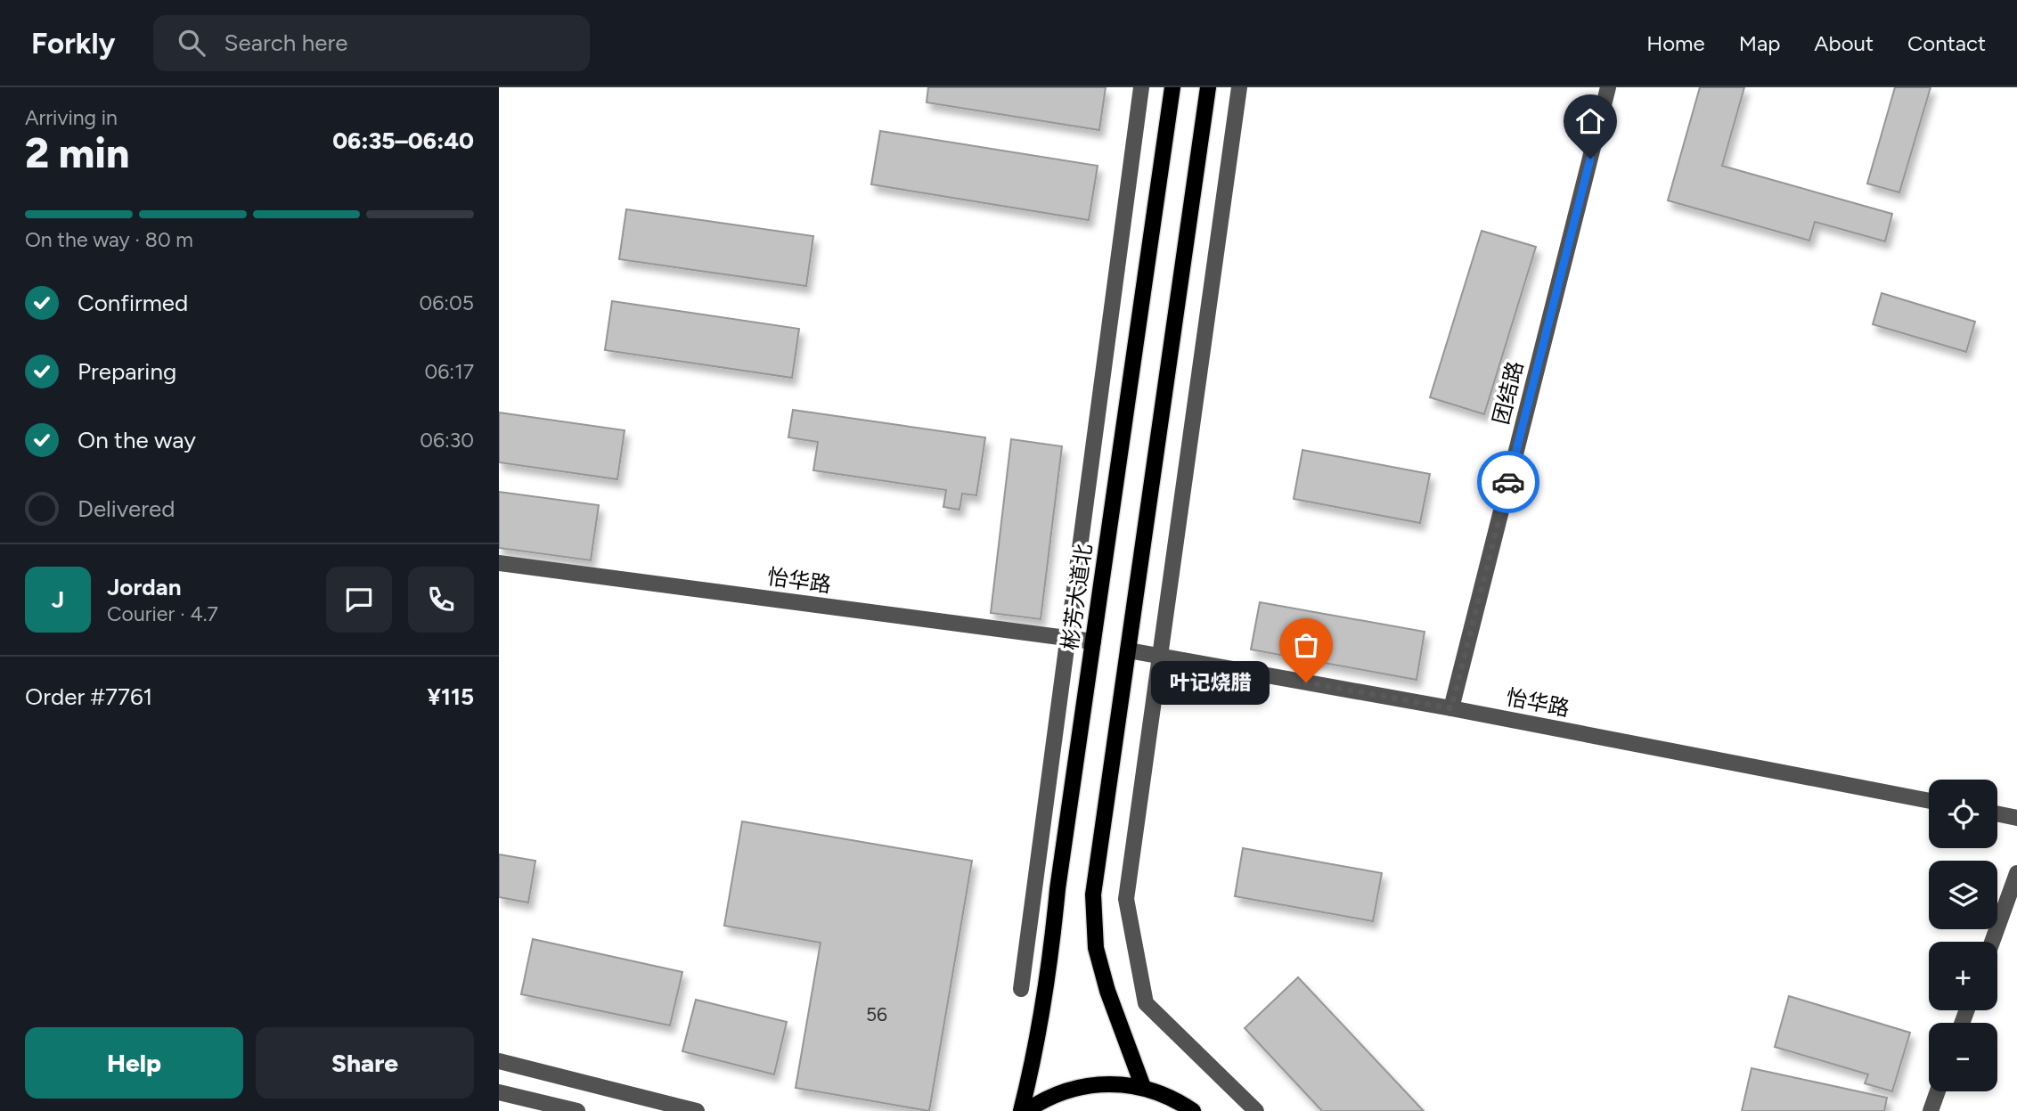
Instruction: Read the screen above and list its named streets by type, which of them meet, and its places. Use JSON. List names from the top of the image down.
{
  "streets": {
    "main road": ["彬芳大道北"],
    "street": ["团结路", "怡华路"]
  },
  "crossings": [
    ["团结路", "怡华路"],
    ["怡华路", "彬芳大道北"]
  ],
  "places": ["叶记烧腊"],
  "house_numbers": ["56"],
  "page": {
    "header": "Forkly",
    "search": "Search here",
    "nav": [
      "Home",
      "Map",
      "About",
      "Contact"
    ],
    "heading": ["2 min", "Arriving in", "06:35–06:40"],
    "panel": [
      "Jordan",
      "Courier · 4.7",
      "Order #7761",
      "¥115"
    ],
    "bar": "On the way · 80 m",
    "list": [
      ["Confirmed", "06:05"],
      ["Preparing", "06:17"],
      ["On the way", "06:30"],
      "Delivered"
    ],
    "round": "J",
    "bubble": "叶记烧腊",
    "map_buttons": ["+", "−"],
    "buttons": ["Help", "Share"]
  }
}
